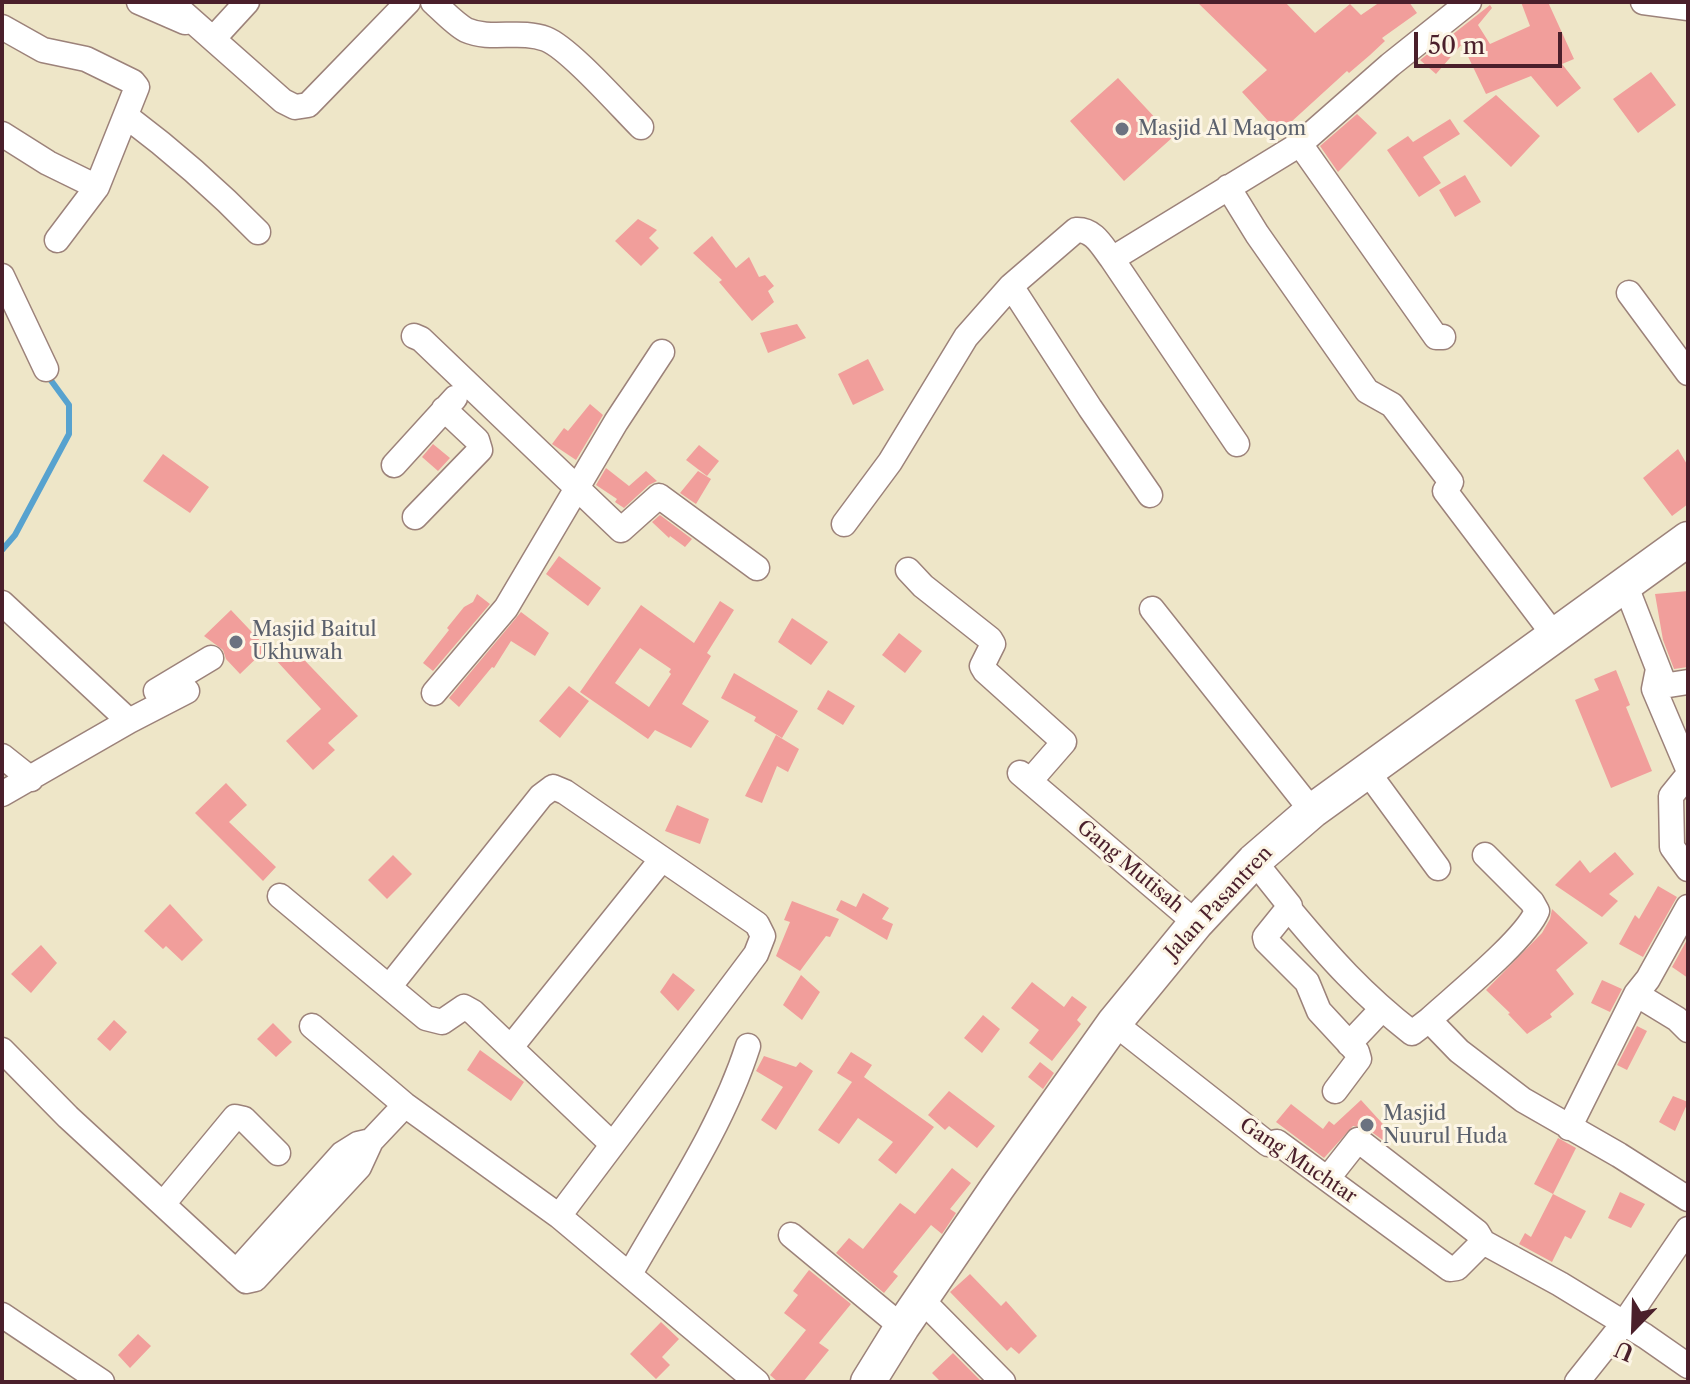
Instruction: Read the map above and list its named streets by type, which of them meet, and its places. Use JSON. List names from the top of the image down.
{
  "streets": {
    "main road": ["Jalan Pasantren"],
    "street": ["Gang Mutisah", "Gang Muchtar"]
  },
  "crossings": [
    ["Gang Mutisah", "Jalan Pasantren"],
    ["Jalan Pasantren", "Gang Muchtar"]
  ],
  "places": ["Masjid Al Maqom", "Masjid Baitul Ukhuwah", "Masjid Nuurul Huda"],
  "scale_bar": "50 m",
  "north": "bottom left"
}
